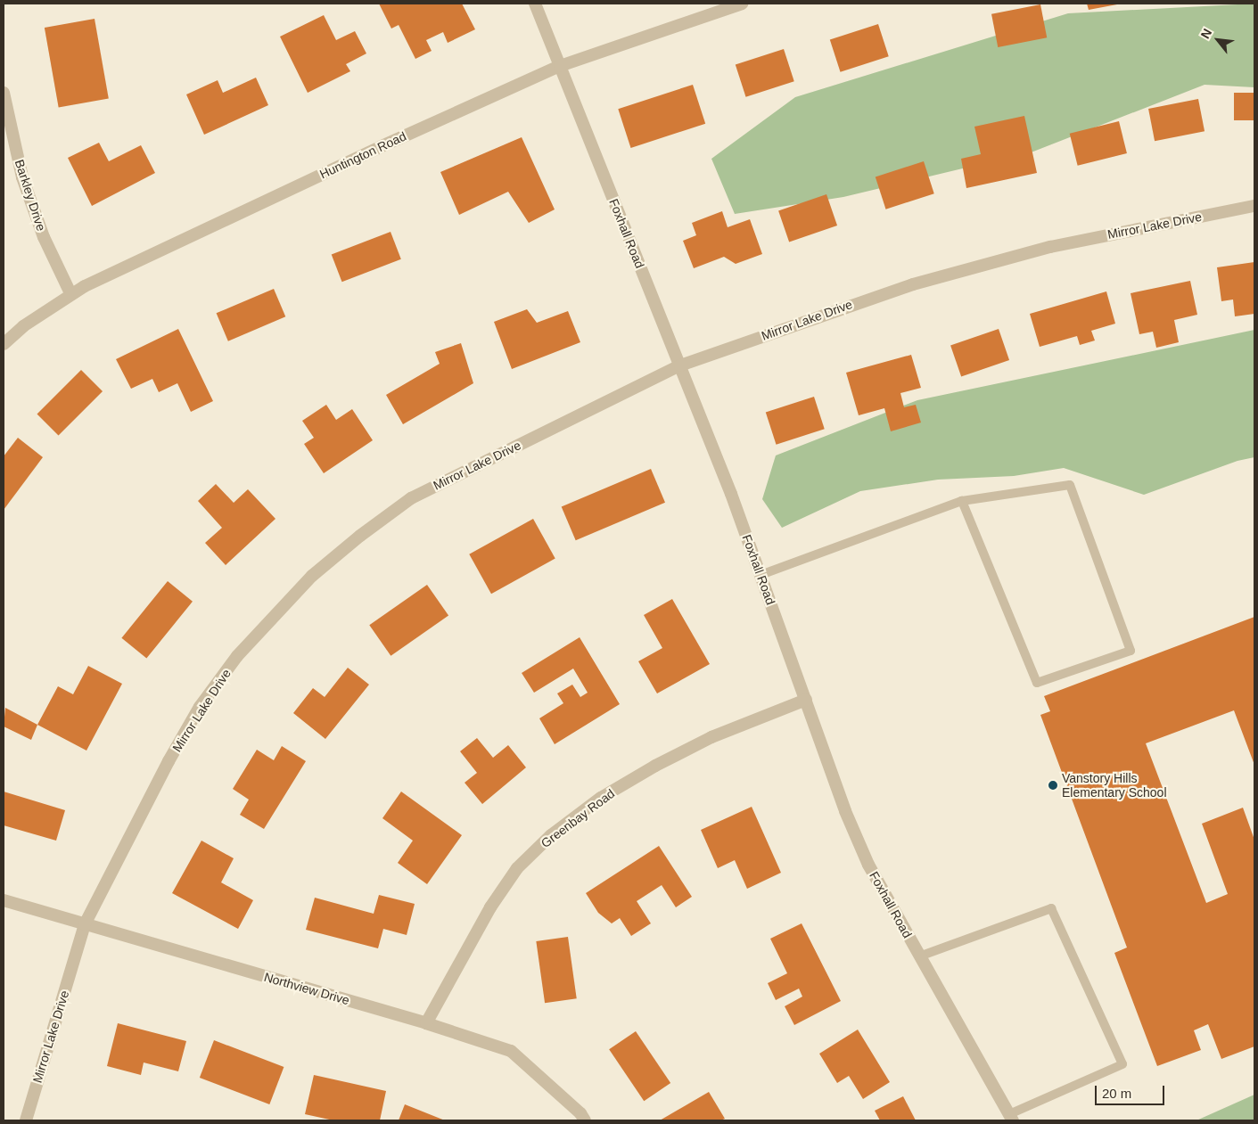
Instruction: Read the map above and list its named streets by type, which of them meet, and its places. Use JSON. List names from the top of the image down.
{
  "streets": {
    "street": [
      "Huntington Road",
      "Barkley Drive",
      "Mirror Lake Drive",
      "Foxhall Road",
      "Greenbay Road",
      "Northview Drive"
    ]
  },
  "crossings": [
    ["Huntington Road", "Barkley Drive"],
    ["Huntington Road", "Foxhall Road"],
    ["Mirror Lake Drive", "Foxhall Road"],
    ["Mirror Lake Drive", "Northview Drive"],
    ["Foxhall Road", "Greenbay Road"],
    ["Greenbay Road", "Northview Drive"]
  ],
  "places": ["Vanstory Hills Elementary School"],
  "scale_bar": "20 m",
  "north": "top left"
}
